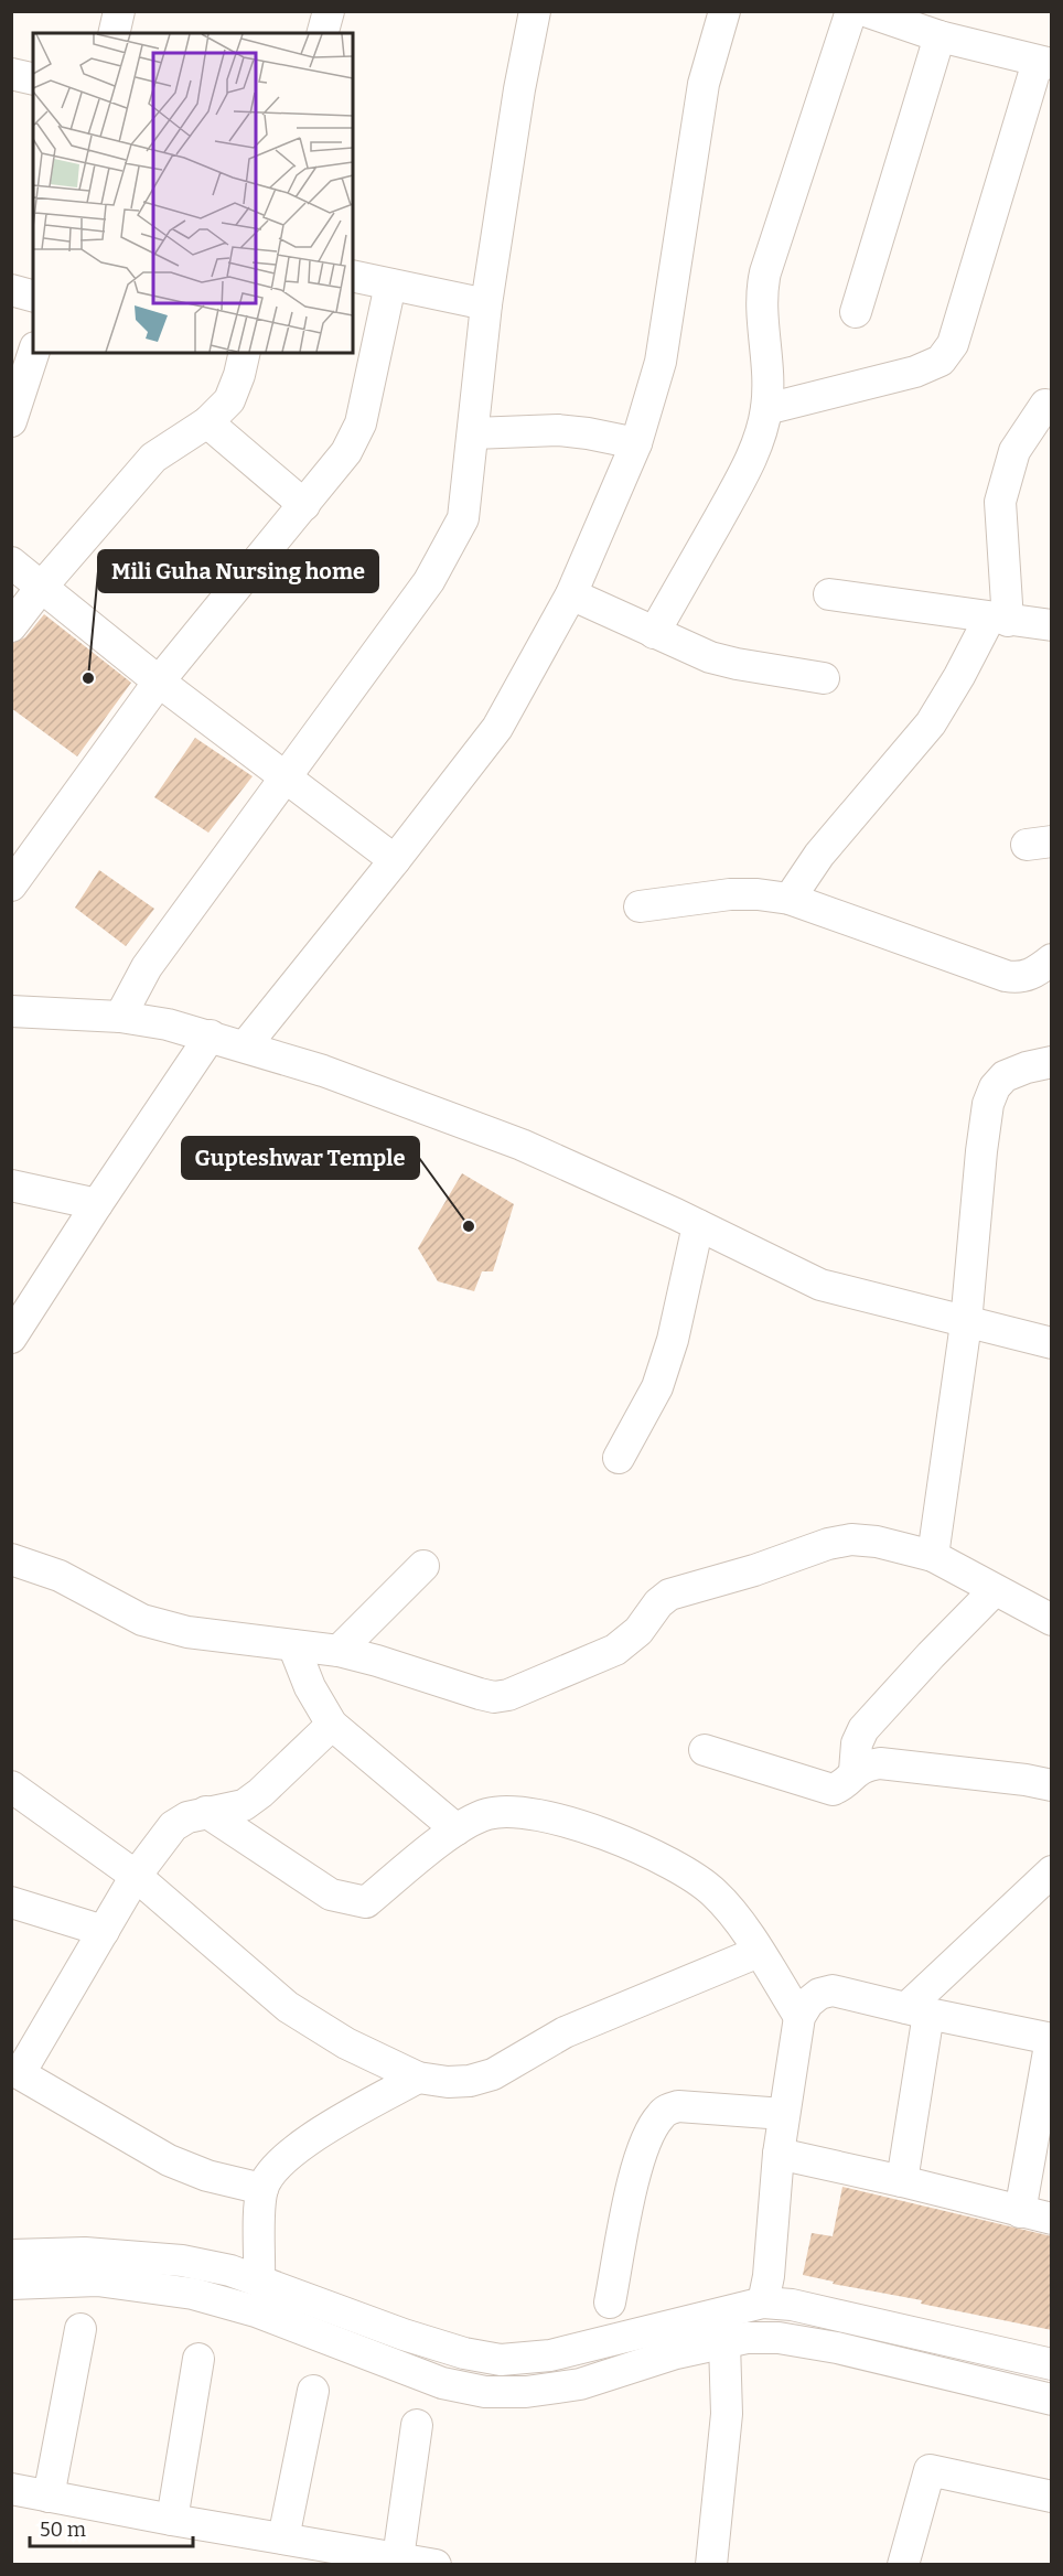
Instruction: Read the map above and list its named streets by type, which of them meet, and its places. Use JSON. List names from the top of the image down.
{
  "places": ["Mili Guha Nursing home", "Gupteshwar Temple"],
  "scale_bar": "50 m"
}
